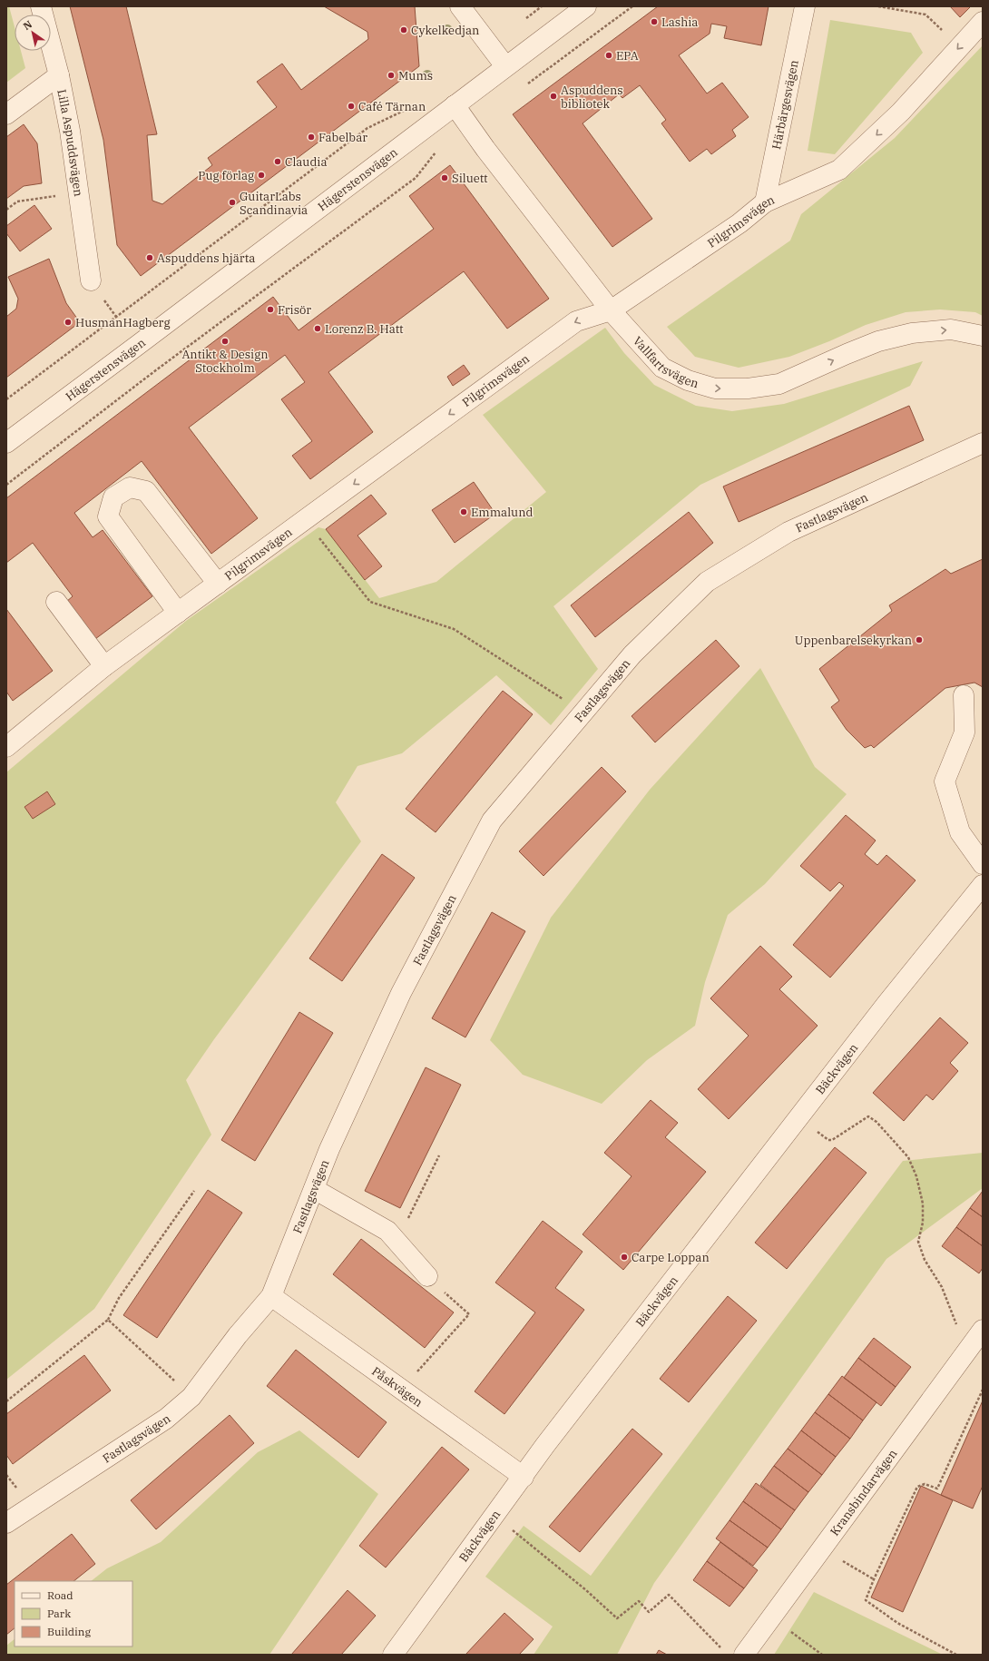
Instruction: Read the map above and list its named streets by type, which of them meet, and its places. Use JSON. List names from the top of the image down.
{
  "streets": {
    "street": [
      "Härbärgesvägen",
      "Lilla Aspuddsvägen",
      "Hägerstensvägen",
      "Pilgrimsvägen",
      "Vallfartsvägen",
      "Fastlagsvägen",
      "Bäckvägen",
      "Påskvägen",
      "Kransbindarvägen"
    ]
  },
  "crossings": [
    ["Härbärgesvägen", "Pilgrimsvägen"],
    ["Hägerstensvägen", "Vallfartsvägen"],
    ["Pilgrimsvägen", "Vallfartsvägen"],
    ["Fastlagsvägen", "Påskvägen"],
    ["Bäckvägen", "Påskvägen"]
  ],
  "one_way": ["Pilgrimsvägen", "Vallfartsvägen"],
  "places": [
    "Lashia",
    "Cykelkedjan",
    "EPA",
    "Mums",
    "Aspuddens bibliotek",
    "Café Tärnan",
    "Fabelbar",
    "Claudia",
    "Pug förlag",
    "Siluett",
    "GuitarLabs Scandinavia",
    "Aspuddens hjärta",
    "Frisör",
    "HusmanHagberg",
    "Lorenz B. Hatt",
    "Antikt & Design Stockholm",
    "Emmalund",
    "Uppenbarelsekyrkan",
    "Carpe Loppan"
  ],
  "legend": ["Road", "Park", "Building"],
  "north": "top left"
}
